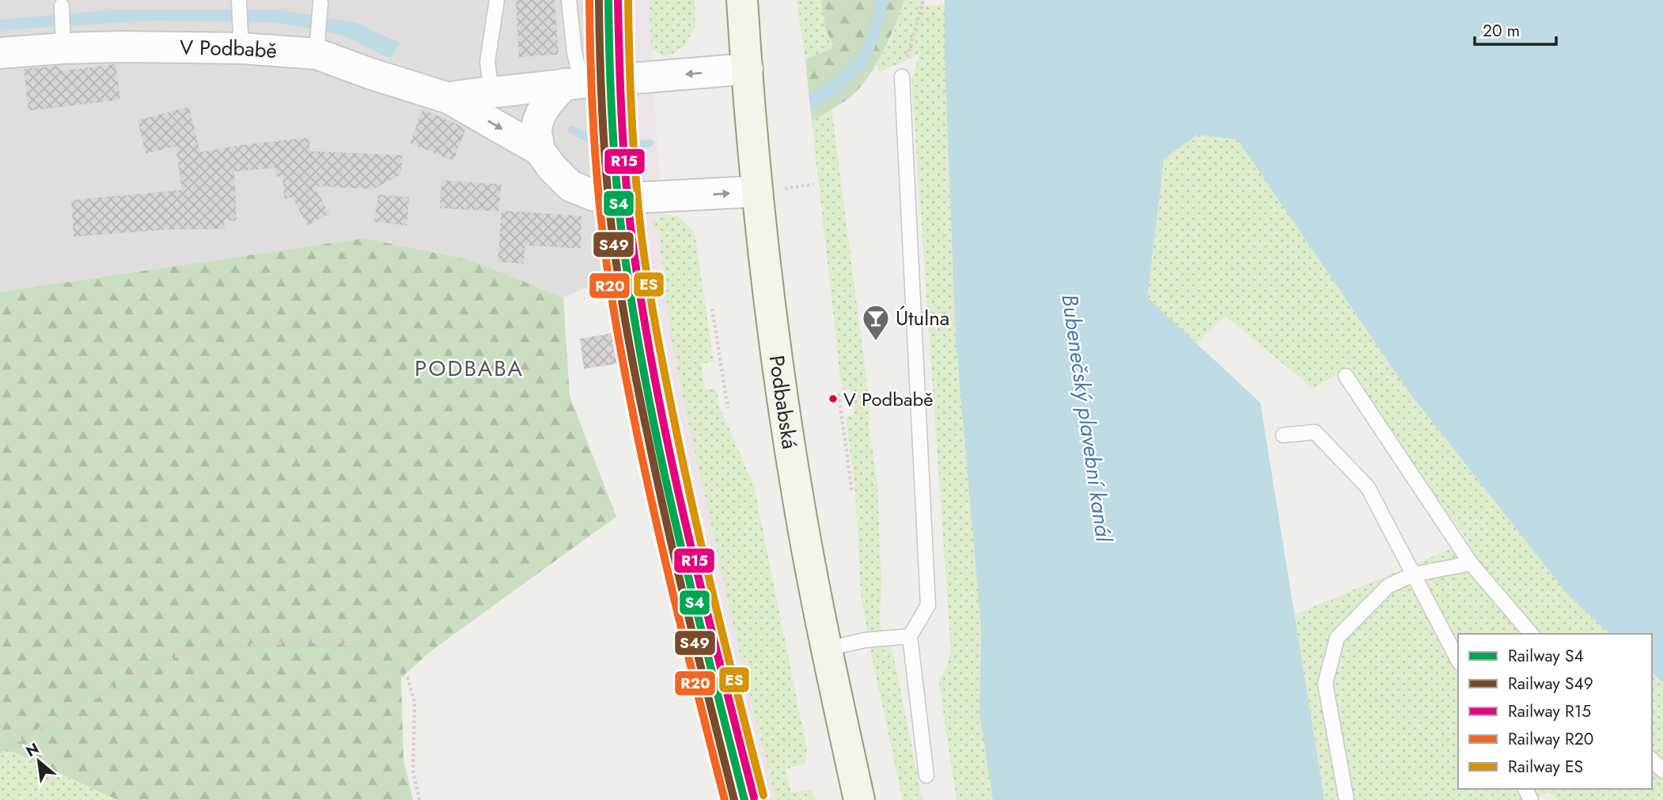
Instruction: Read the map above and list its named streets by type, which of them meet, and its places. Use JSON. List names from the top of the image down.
{
  "streets": {
    "main road": ["Podbabská"],
    "street": ["V Podbabě"]
  },
  "crossings": [
    ["V Podbabě", "Podbabská"]
  ],
  "districts": ["PODBABA"],
  "water": ["Bubenečský plavební kanál"],
  "places": {
    "bar": ["Útulna"],
    "other": ["V Podbabě"]
  },
  "lines": [
    "rail line S4",
    "rail line S49",
    "rail line R15",
    "rail line R20",
    "rail line ES"
  ],
  "legend": [
    "Railway S4",
    "Railway S49",
    "Railway R15",
    "Railway R20",
    "Railway ES"
  ],
  "scale_bar": "20 m",
  "north": "top left"
}
